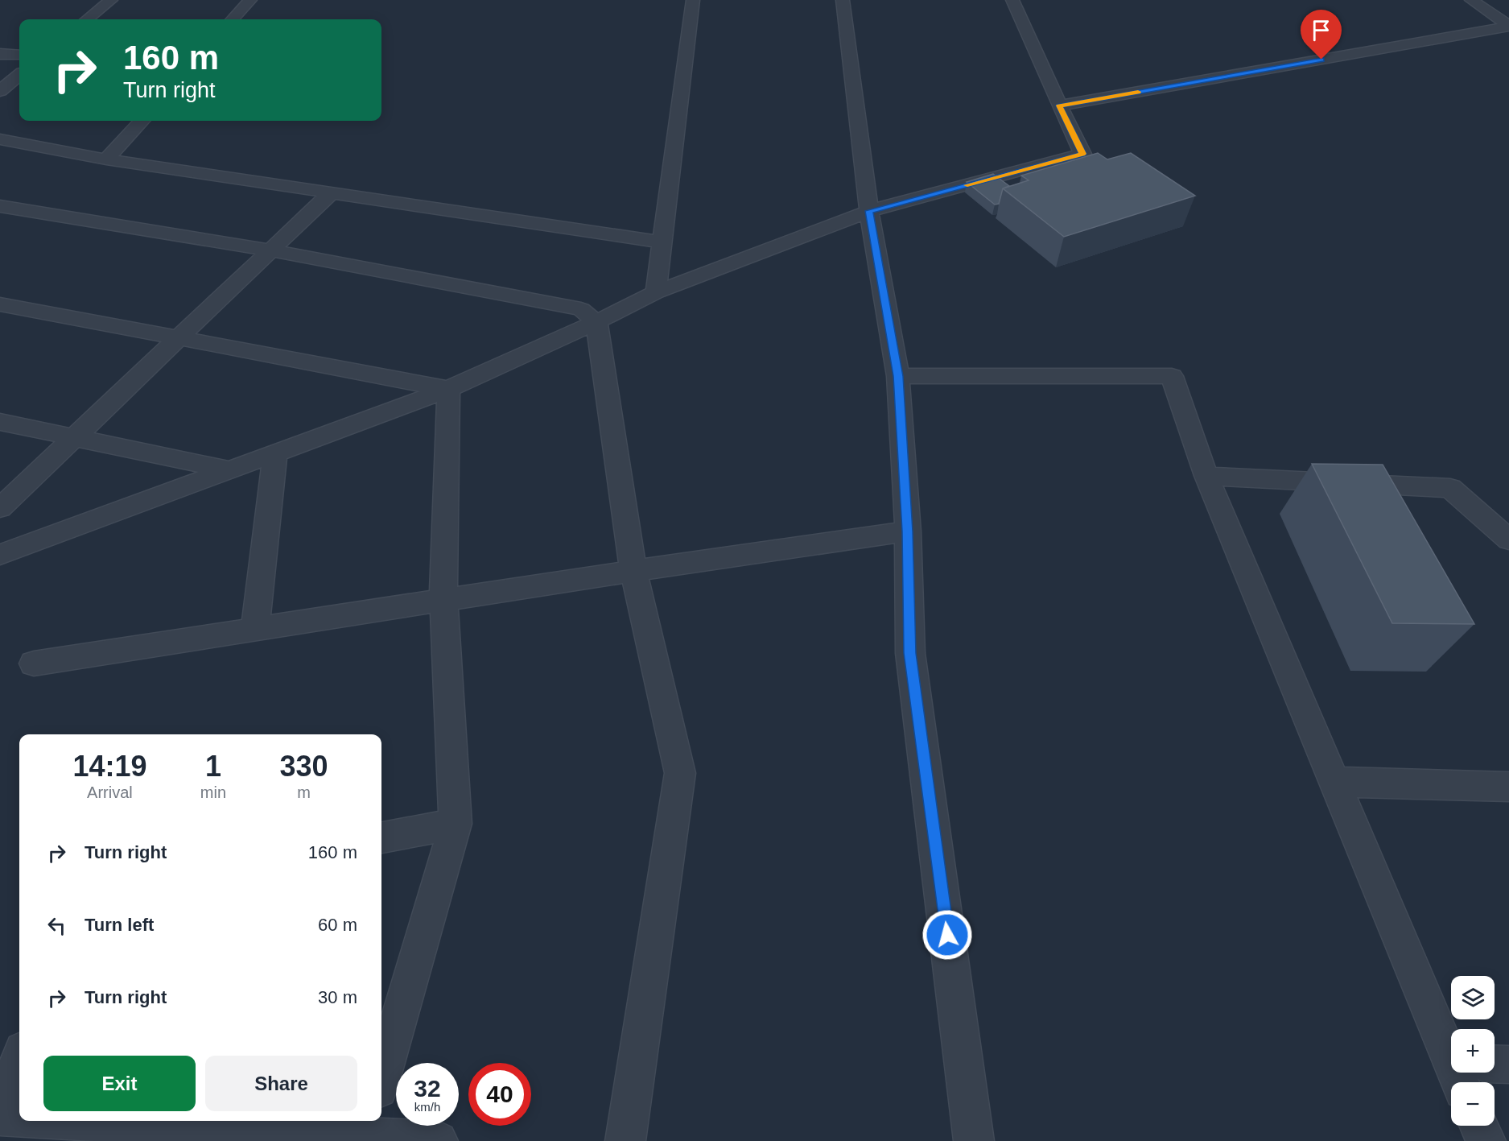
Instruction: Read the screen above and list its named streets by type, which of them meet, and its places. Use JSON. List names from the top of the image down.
{
  "page": {
    "turn": ["160 m", "Turn right"],
    "eta": [
      "14:19",
      "Arrival",
      "1",
      "min",
      "330",
      "m"
    ],
    "list": [
      {
        "name": "Turn right",
        "value": "160 m"
      },
      {
        "name": "Turn left",
        "value": "60 m"
      },
      {
        "name": "Turn right",
        "value": "30 m"
      }
    ],
    "map_buttons": ["+", "−"],
    "buttons": ["Exit", "Share"],
    "speed": "32 km/h",
    "limit": "40"
  }
}
